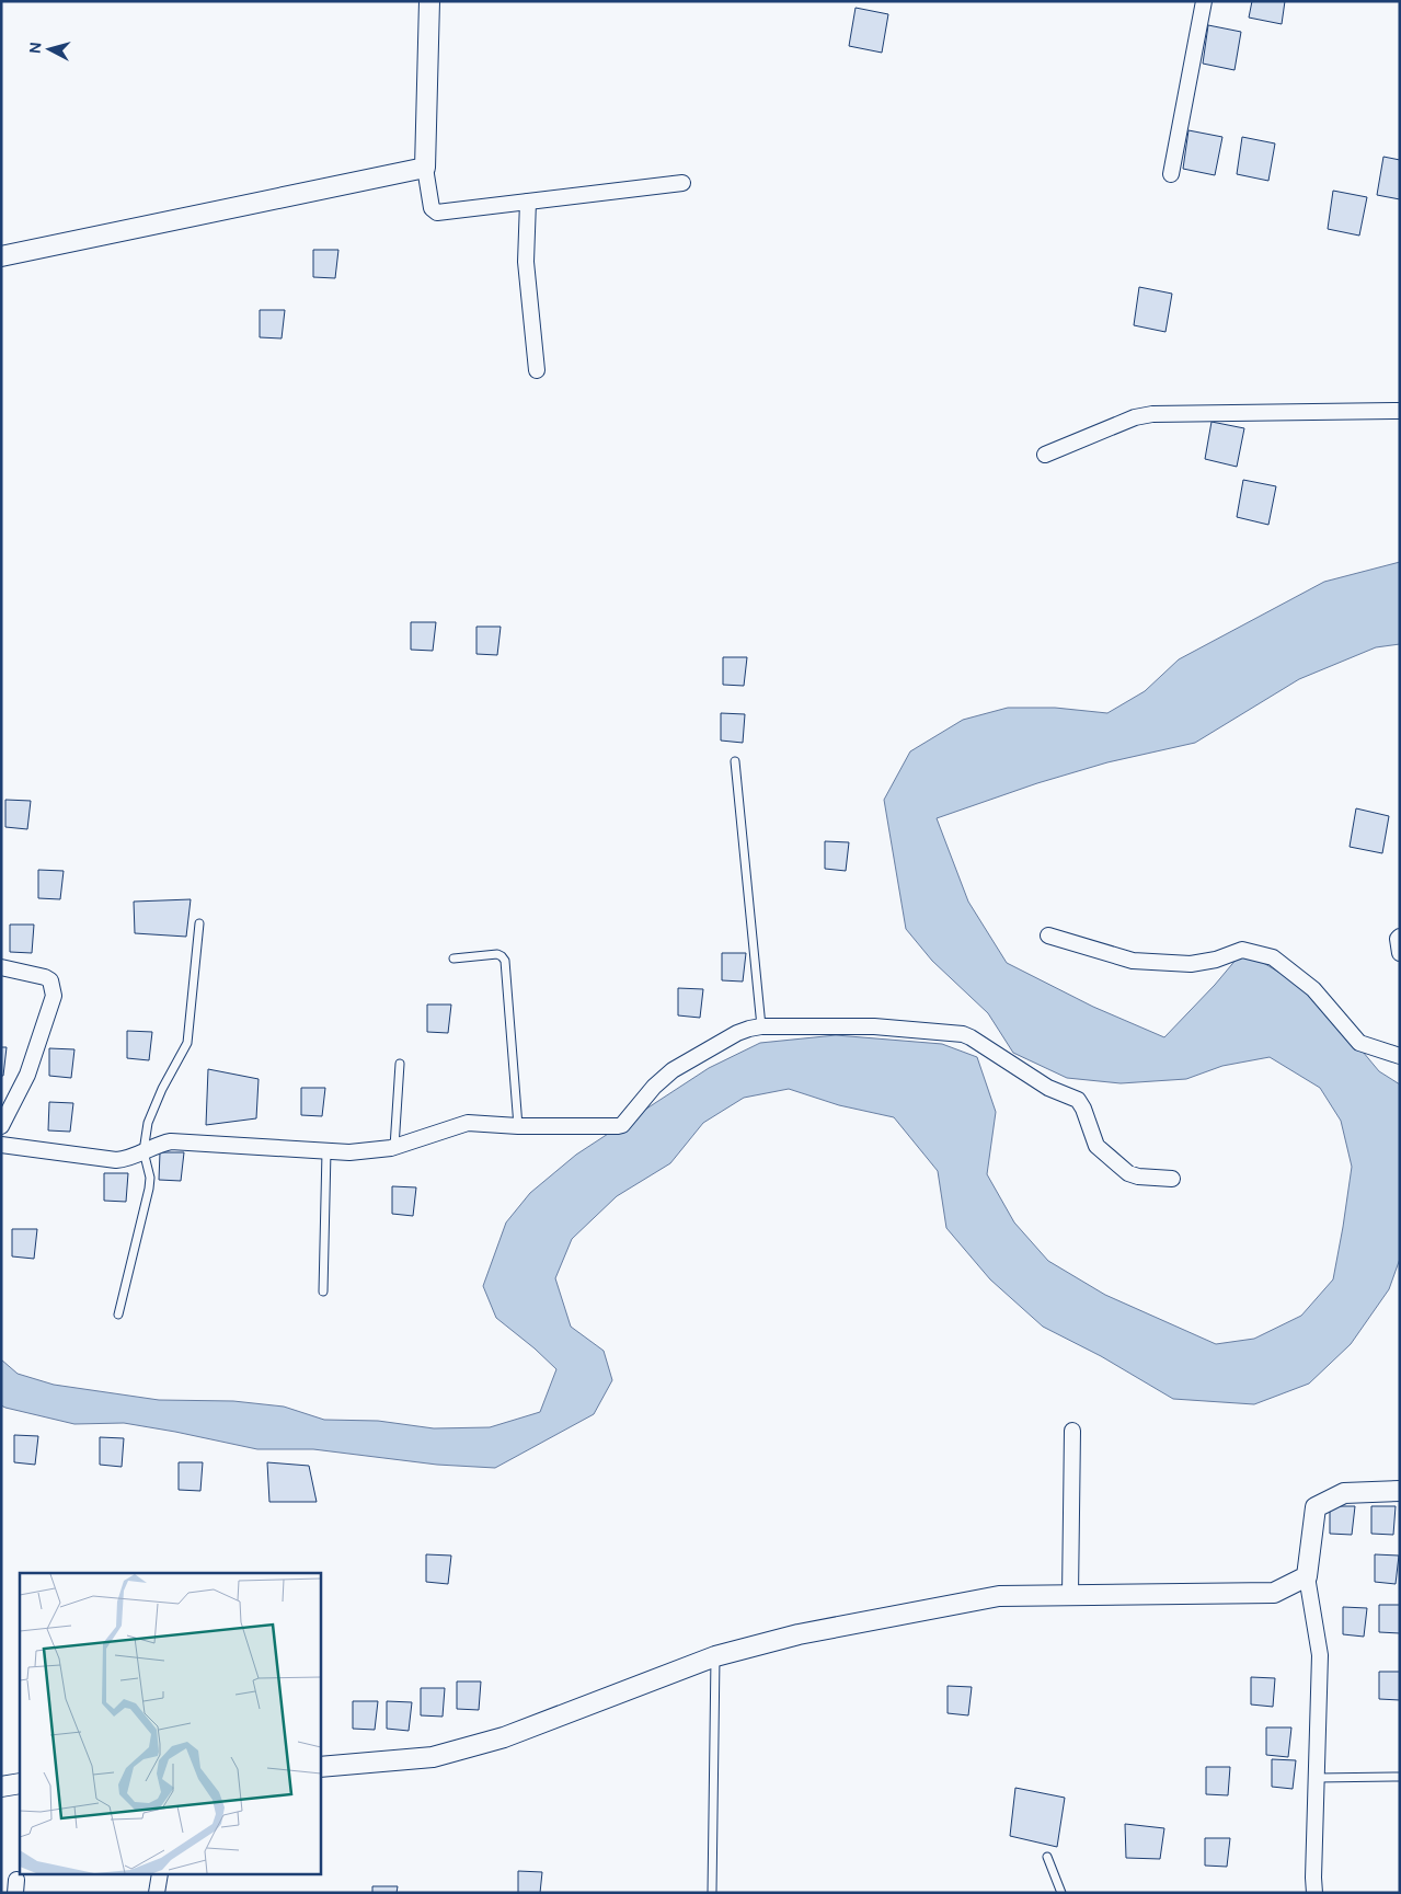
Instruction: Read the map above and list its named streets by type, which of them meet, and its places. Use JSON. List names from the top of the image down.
{
  "north": "left"
}
